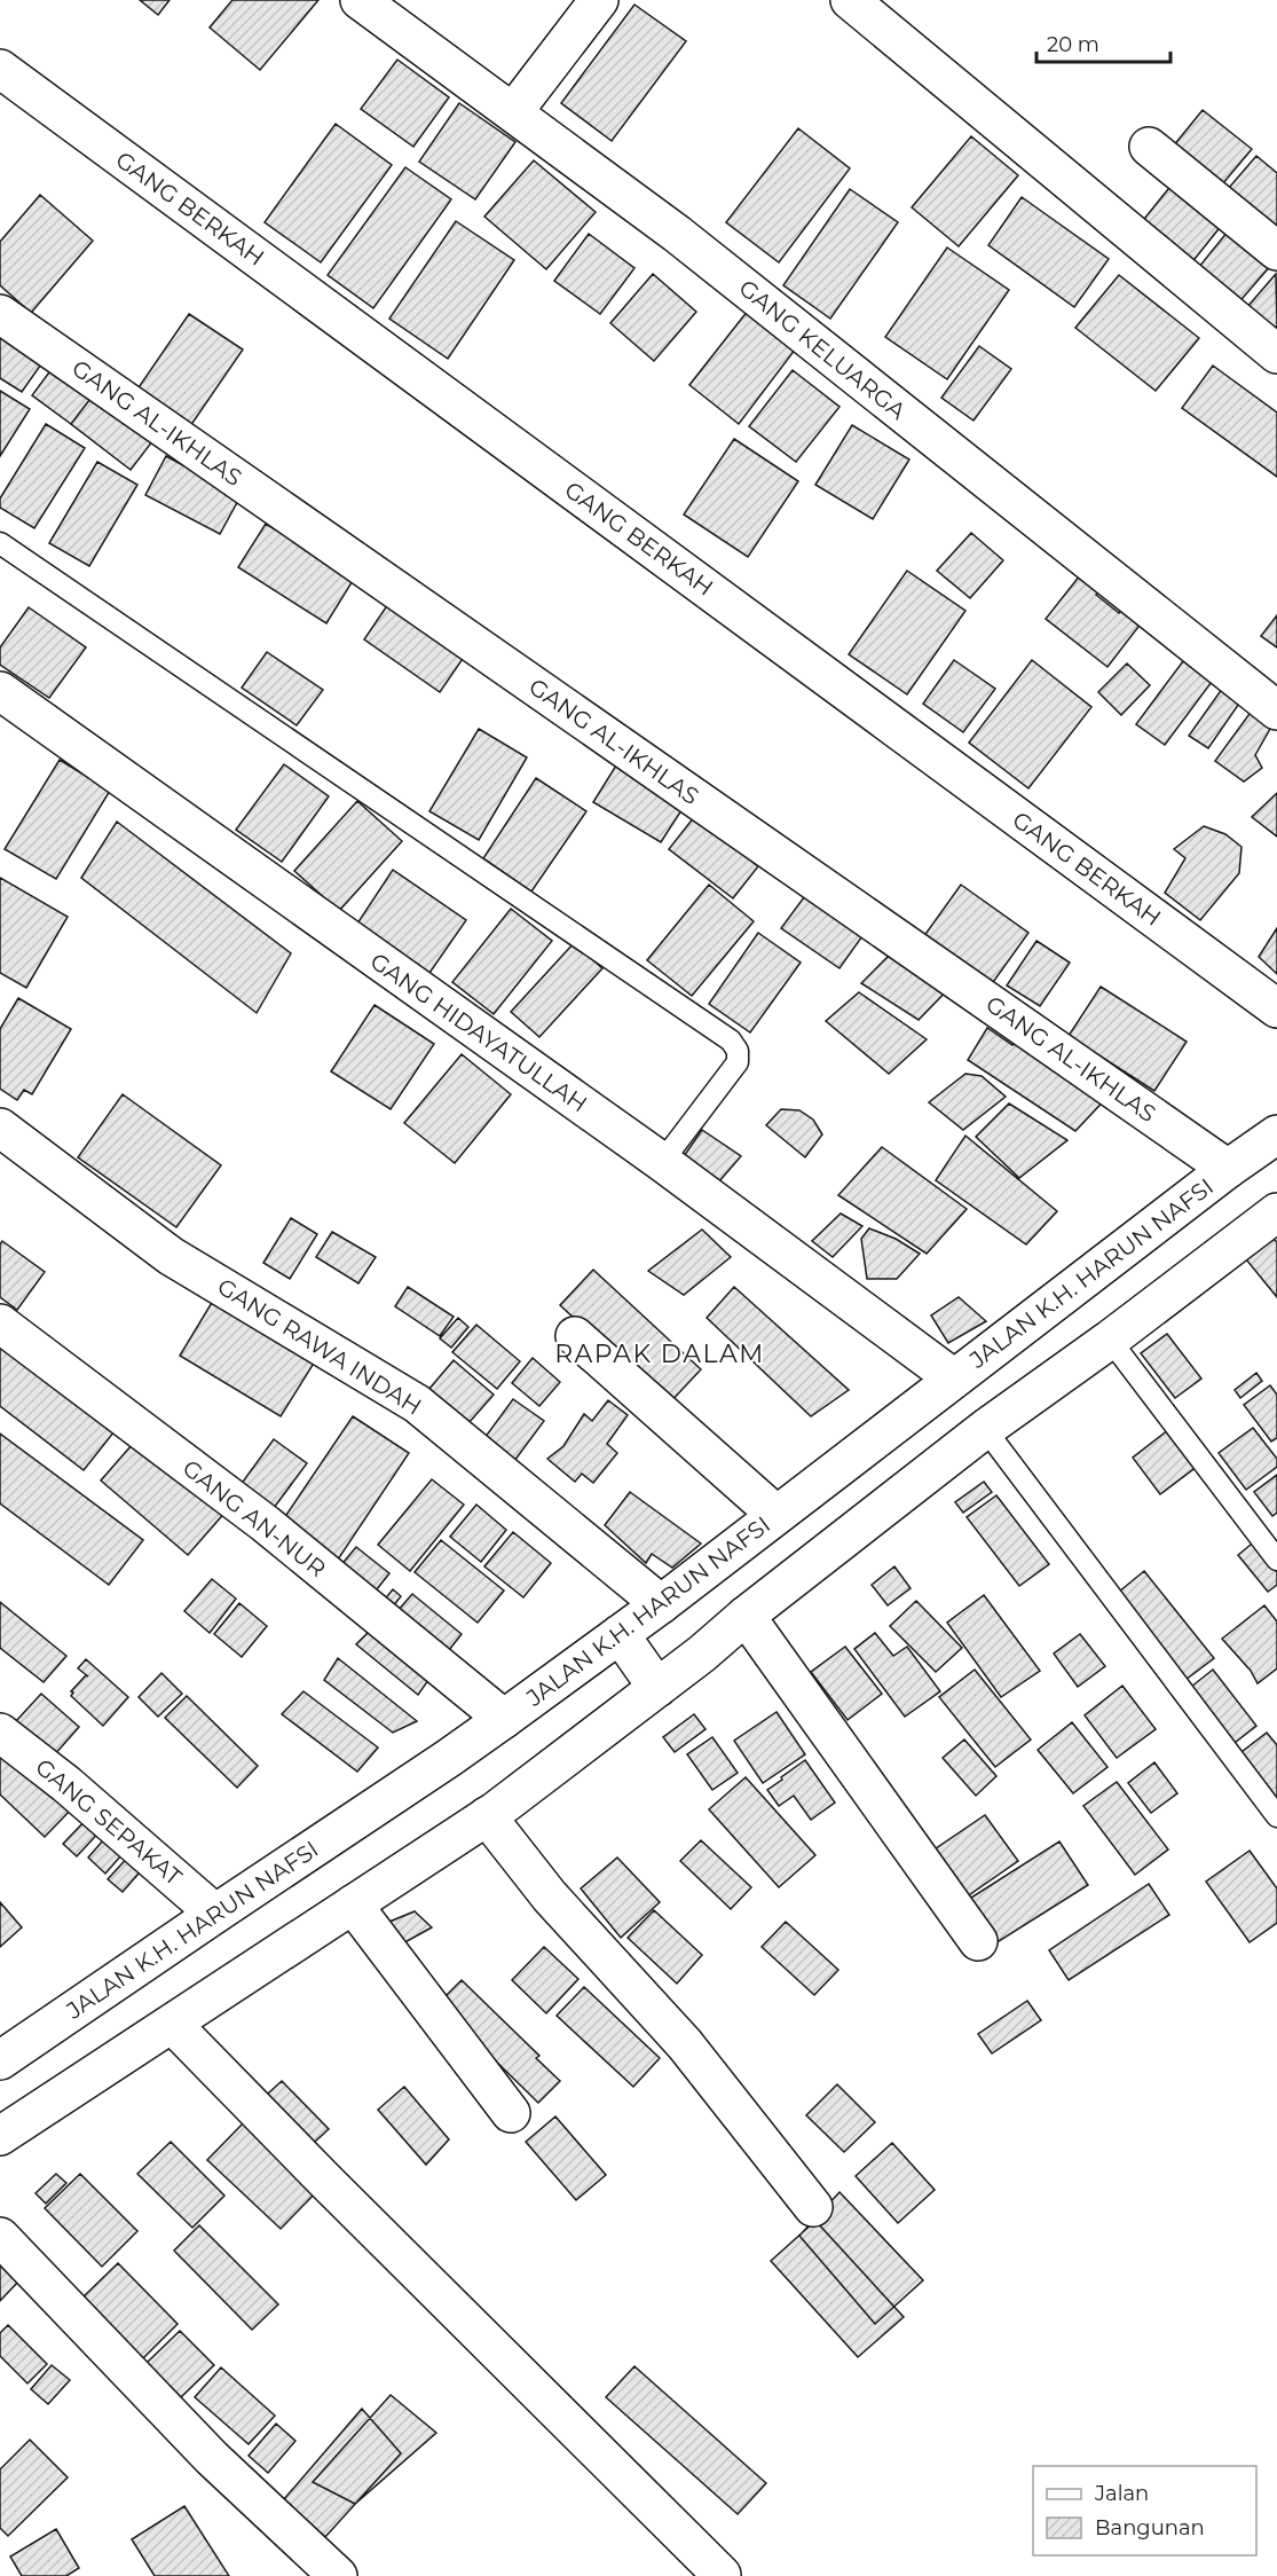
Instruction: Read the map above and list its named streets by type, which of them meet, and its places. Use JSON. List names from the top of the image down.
{
  "streets": {
    "street": [
      "GANG BERKAH",
      "GANG KELUARGA",
      "GANG AL-IKHLAS",
      "GANG HIDAYATULLAH",
      "JALAN K.H. HARUN NAFSI",
      "GANG RAWA INDAH",
      "GANG AN-NUR",
      "GANG SEPAKAT"
    ]
  },
  "crossings": [
    ["GANG AL-IKHLAS", "JALAN K.H. HARUN NAFSI"],
    ["GANG HIDAYATULLAH", "JALAN K.H. HARUN NAFSI"],
    ["JALAN K.H. HARUN NAFSI", "GANG RAWA INDAH"],
    ["JALAN K.H. HARUN NAFSI", "GANG AN-NUR"],
    ["JALAN K.H. HARUN NAFSI", "GANG SEPAKAT"]
  ],
  "districts": ["RAPAK DALAM"],
  "legend": ["Jalan", "Bangunan"],
  "scale_bar": "20 m"
}
